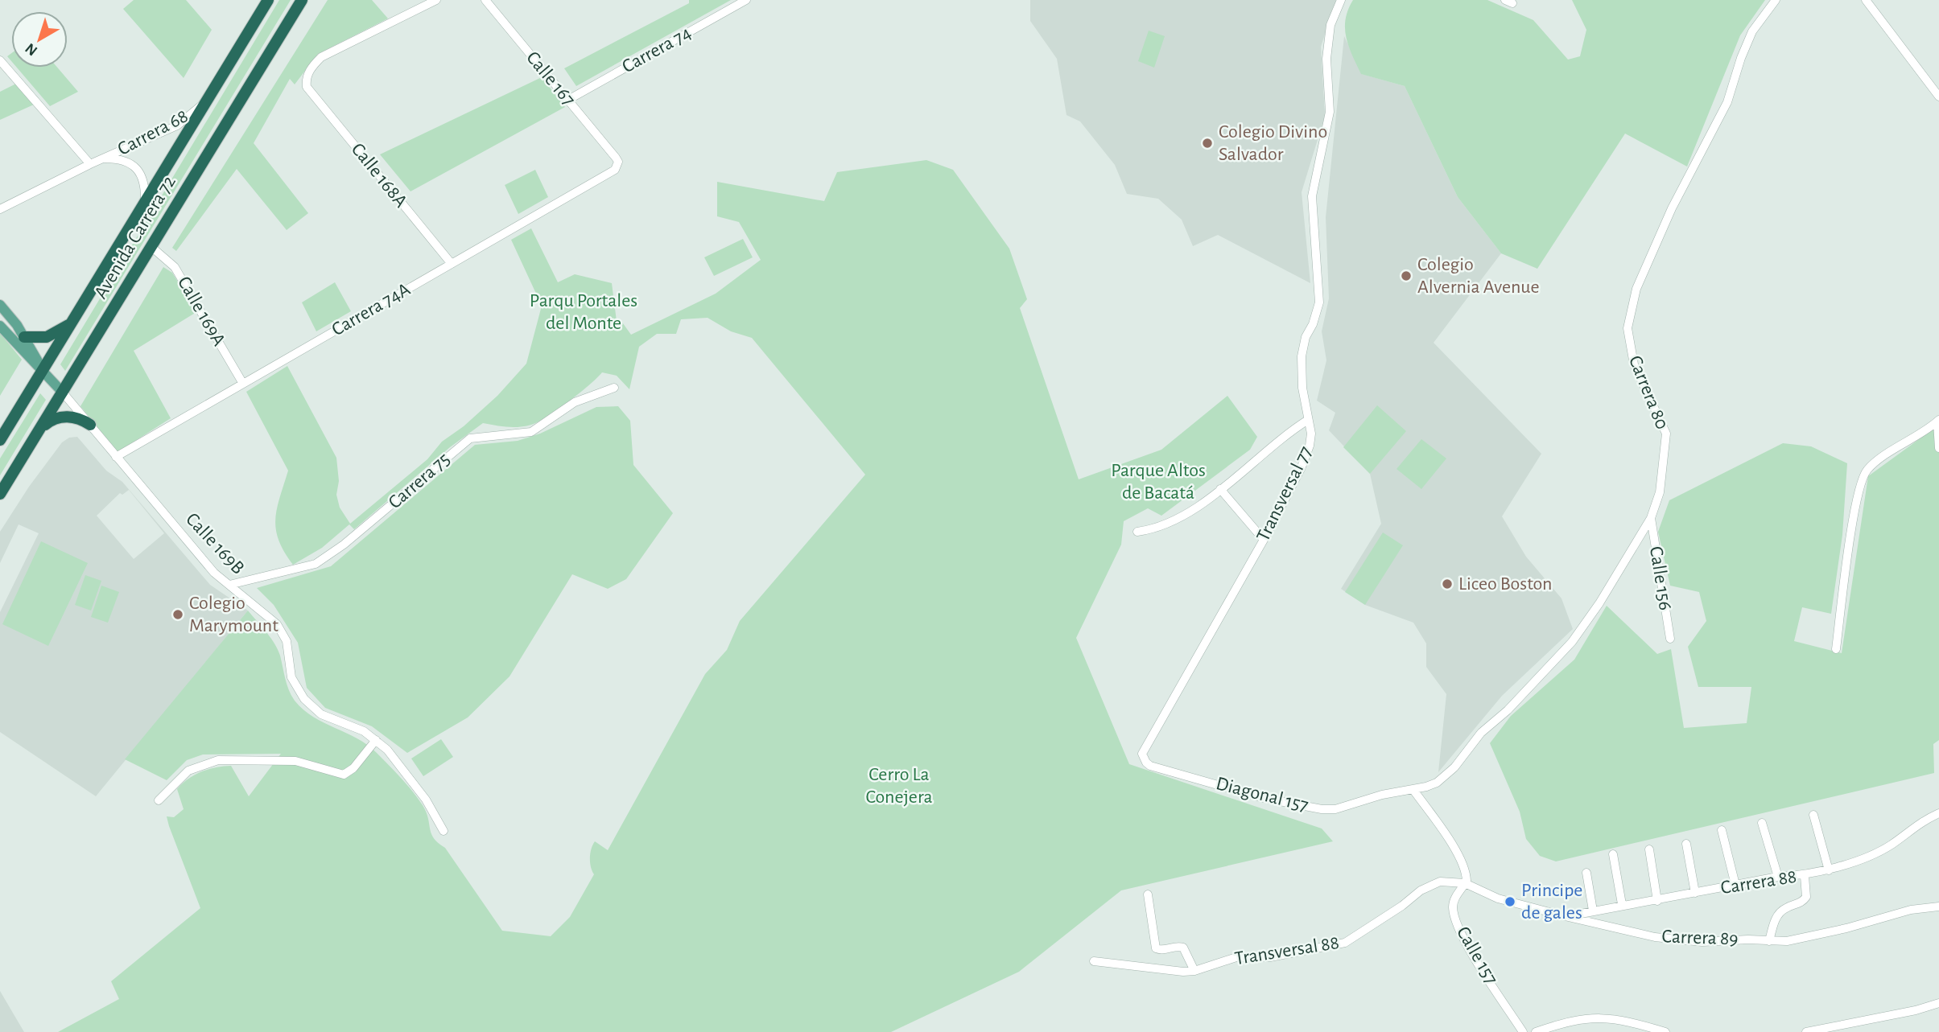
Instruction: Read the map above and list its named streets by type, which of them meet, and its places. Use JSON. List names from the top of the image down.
{
  "streets": {
    "highway": ["Avenida Carrera 72"],
    "main road": ["Calle 169B"],
    "street": [
      "Carrera 74",
      "Calle 167",
      "Carrera 68",
      "Calle 168A",
      "Carrera 74A",
      "Calle 169A",
      "Carrera 80",
      "Carrera 75",
      "Transversal 77",
      "Calle 156",
      "Diagonal 157",
      "Carrera 88",
      "Carrera 89",
      "Transversal 88",
      "Calle 157"
    ]
  },
  "crossings": [
    ["Carrera 74", "Calle 167"],
    ["Calle 167", "Carrera 74A"],
    ["Carrera 68", "Avenida Carrera 72"],
    ["Calle 168A", "Carrera 74A"],
    ["Avenida Carrera 72", "Calle 169A"],
    ["Avenida Carrera 72", "Calle 169B"],
    ["Carrera 74A", "Calle 169A"],
    ["Carrera 74A", "Calle 169B"],
    ["Carrera 80", "Calle 156"],
    ["Carrera 80", "Diagonal 157"],
    ["Carrera 75", "Calle 169B"],
    ["Transversal 77", "Diagonal 157"],
    ["Carrera 88", "Carrera 89"],
    ["Carrera 89", "Transversal 88"],
    ["Carrera 89", "Calle 157"],
    ["Transversal 88", "Calle 157"]
  ],
  "parks": ["Parqu Portales del Monte", "Parque Altos de Bacatá", "Cerro La Conejera"],
  "places": [
    "Colegio Divino Salvador",
    "Colegio Alvernia Avenue",
    "Liceo Boston",
    "Colegio Marymount",
    "Principe de gales"
  ],
  "north": "bottom left"
}
